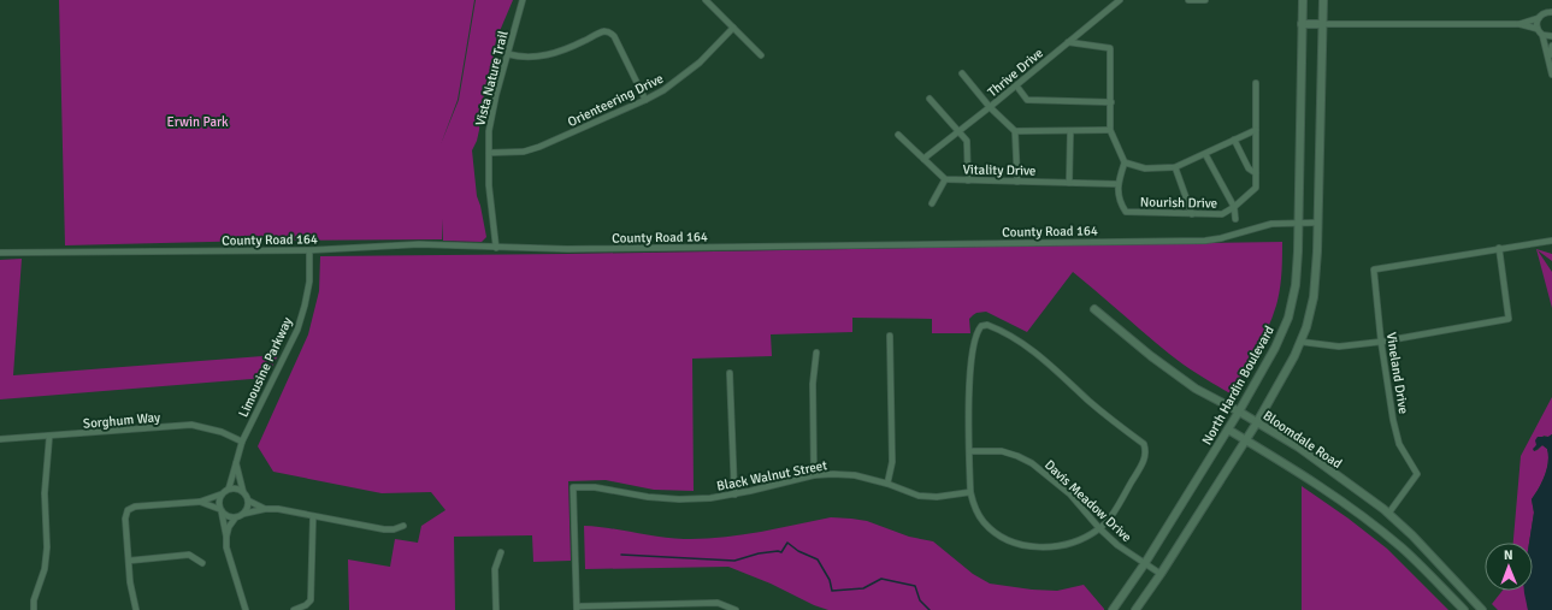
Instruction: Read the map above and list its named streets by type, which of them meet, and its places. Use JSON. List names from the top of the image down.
{
  "streets": {
    "street": [
      "Thrive Drive",
      "Vista Nature Trail",
      "Orienteering Drive",
      "Vitality Drive",
      "Nourish Drive",
      "County Road 164",
      "Limousine Parkway",
      "Vineland Drive",
      "North Hardin Boulevard",
      "Sorghum Way",
      "Bloomdale Road",
      "Black Walnut Street",
      "Davis Meadow Drive"
    ]
  },
  "crossings": [
    ["Thrive Drive", "Vitality Drive"],
    ["Vista Nature Trail", "Orienteering Drive"],
    ["Vista Nature Trail", "County Road 164"],
    ["Vitality Drive", "Nourish Drive"],
    ["County Road 164", "Limousine Parkway"],
    ["County Road 164", "North Hardin Boulevard"],
    ["Limousine Parkway", "Sorghum Way"],
    ["Vineland Drive", "Bloomdale Road"],
    ["North Hardin Boulevard", "Bloomdale Road"],
    ["North Hardin Boulevard", "Davis Meadow Drive"]
  ],
  "parks": ["Erwin Park"],
  "north": "top"
}
